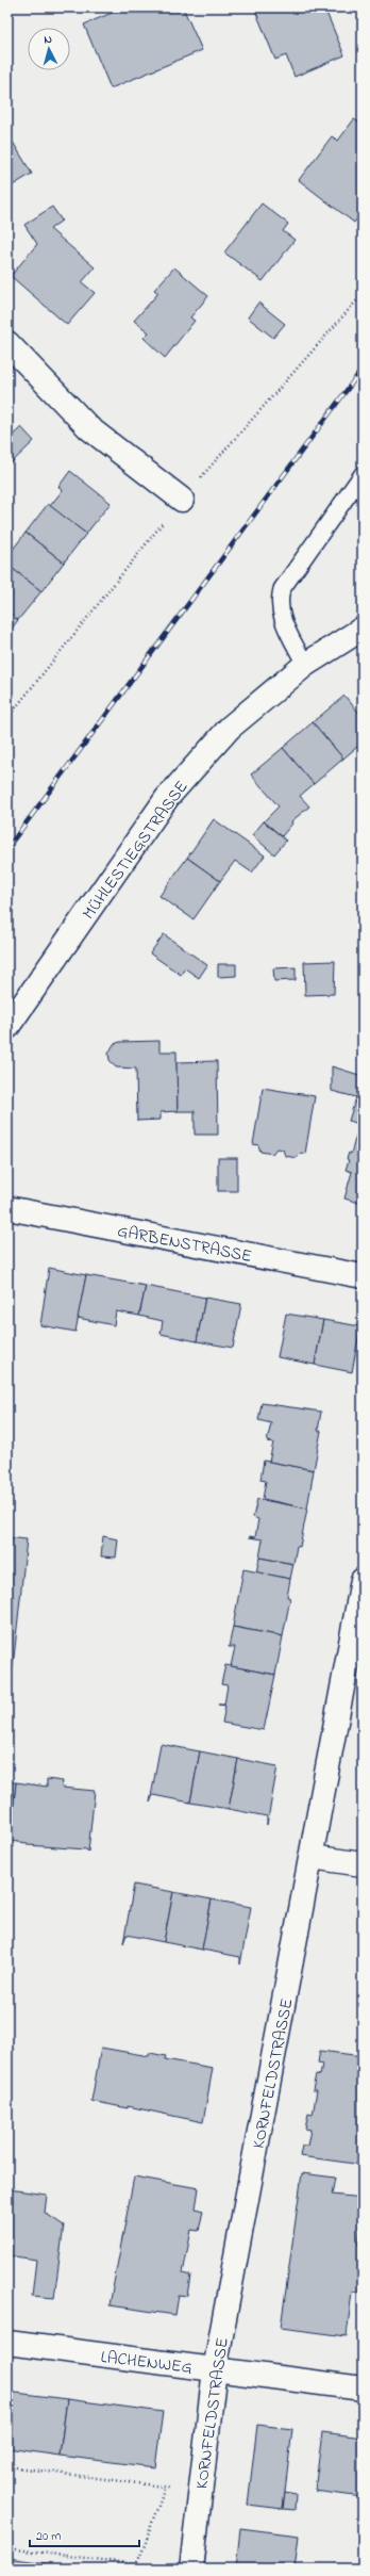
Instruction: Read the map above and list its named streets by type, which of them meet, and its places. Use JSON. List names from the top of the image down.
{
  "streets": {
    "street": [
      "MÜHLESTIEGSTRASSE",
      "GARBENSTRASSE",
      "KORNFELDSTRASSE",
      "LACHENWEG"
    ]
  },
  "crossings": [
    ["KORNFELDSTRASSE", "LACHENWEG"]
  ],
  "scale_bar": "20 m",
  "north": "top"
}
